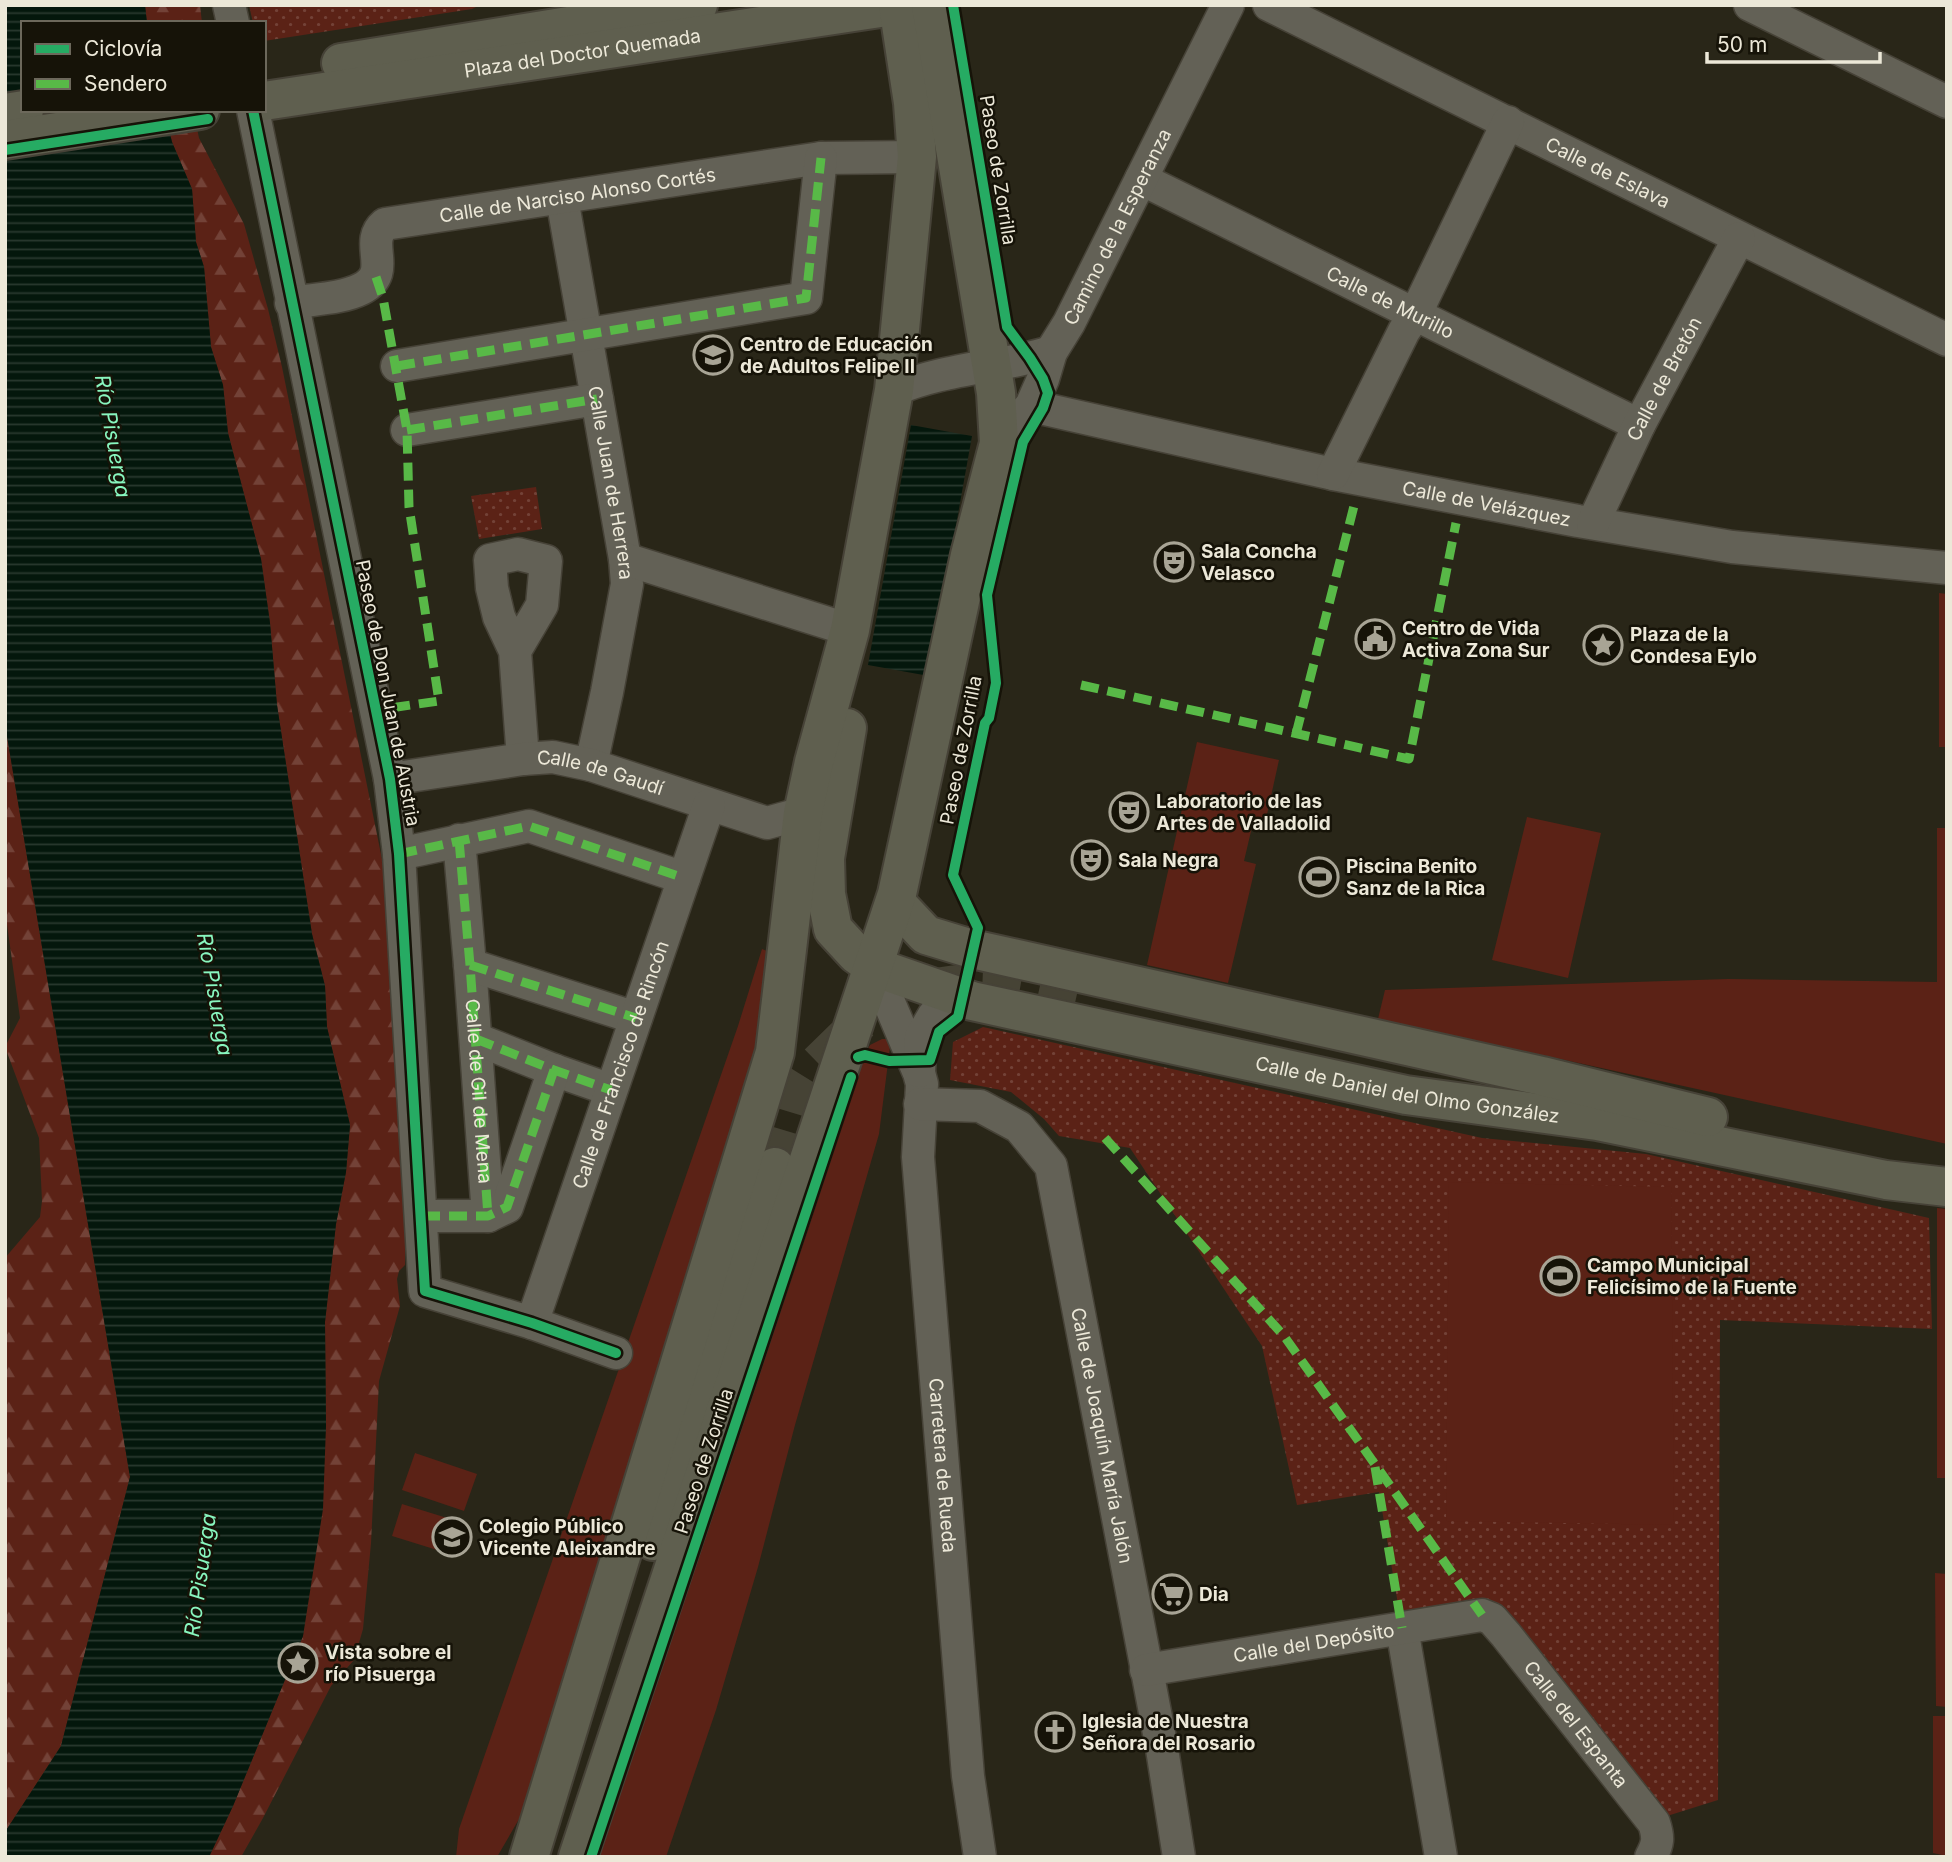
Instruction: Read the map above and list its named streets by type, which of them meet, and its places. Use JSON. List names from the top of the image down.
{
  "streets": {
    "main road": ["Plaza del Doctor Quemada", "Paseo de Zorrilla", "Calle de Daniel del Olmo González"],
    "street": [
      "Calle de Eslava",
      "Calle de Narciso Alonso Cortés",
      "Camino de la Esperanza",
      "Calle de Murillo",
      "Calle de Bretón",
      "Calle Juan de Herrera",
      "Calle de Velázquez",
      "Paseo de Don Juan de Austria",
      "Calle de Gaudí",
      "Calle de Francisco de Rincón",
      "Calle de Gil de Mena",
      "Calle de Joaquín María Jalón",
      "Carretera de Rueda",
      "Calle del Depósito",
      "Calle del Espanta"
    ]
  },
  "crossings": [
    ["Plaza del Doctor Quemada", "Paseo de Zorrilla"],
    ["Paseo de Zorrilla", "Camino de la Esperanza"],
    ["Paseo de Zorrilla", "Calle de Daniel del Olmo González"],
    ["Paseo de Zorrilla", "Carretera de Rueda"],
    ["Calle de Eslava", "Calle de Bretón"],
    ["Calle de Narciso Alonso Cortés", "Calle Juan de Herrera"],
    ["Calle de Narciso Alonso Cortés", "Paseo de Don Juan de Austria"],
    ["Camino de la Esperanza", "Calle de Murillo"],
    ["Camino de la Esperanza", "Calle de Velázquez"],
    ["Calle de Murillo", "Calle de Bretón"],
    ["Calle de Bretón", "Calle de Velázquez"],
    ["Calle Juan de Herrera", "Calle de Gaudí"],
    ["Paseo de Don Juan de Austria", "Calle de Gaudí"],
    ["Paseo de Don Juan de Austria", "Calle de Francisco de Rincón"],
    ["Calle de Gaudí", "Calle de Francisco de Rincón"],
    ["Calle de Francisco de Rincón", "Calle de Gil de Mena"],
    ["Calle de Daniel del Olmo González", "Carretera de Rueda"],
    ["Calle de Joaquín María Jalón", "Carretera de Rueda"],
    ["Calle de Joaquín María Jalón", "Calle del Depósito"],
    ["Calle del Depósito", "Calle del Espanta"]
  ],
  "water": ["Río Pisuerga"],
  "places": {
    "school or university": ["Centro de Educación de Adultos Felipe II", "Colegio Público Vicente Aleixandre"],
    "theatre": ["Sala Concha Velasco", "Laboratorio de las Artes de Valladolid", "Sala Negra"],
    "public building": ["Centro de Vida Activa Zona Sur"],
    "place": ["Plaza de la Condesa Eylo", "Vista sobre el río Pisuerga"],
    "sports": ["Piscina Benito Sanz de la Rica", "Campo Municipal Felicísimo de la Fuente"],
    "supermarket": ["Dia"],
    "church": ["Iglesia de Nuestra Señora del Rosario"]
  },
  "legend": ["Ciclovía", "Sendero"],
  "scale_bar": "50 m"
}
